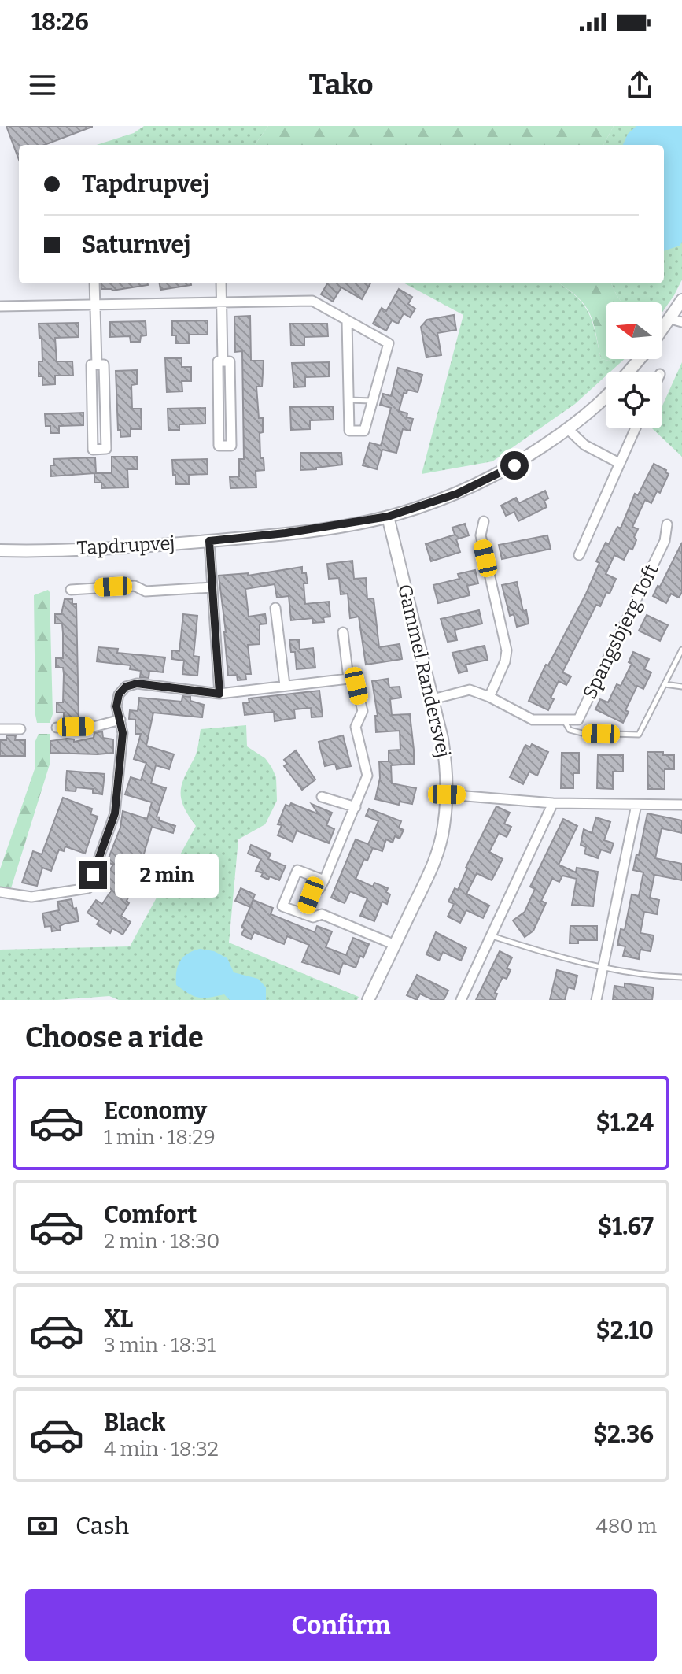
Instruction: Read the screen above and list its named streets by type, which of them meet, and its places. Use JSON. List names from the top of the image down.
{
  "streets": {
    "street": ["Tapdrupvej", "Spangsbjerg Toft", "Gammel Randersvej"]
  },
  "crossings": [
    ["Tapdrupvej", "Gammel Randersvej"]
  ],
  "north": "left",
  "page": {
    "status": "18:26",
    "header": "Tako",
    "banner": ["Tapdrupvej", "Saturnvej"],
    "bubble": "2 min",
    "heading": "Choose a ride",
    "list": [
      {
        "name": "Economy",
        "note": "1 min · 18:29",
        "value": "$1.24"
      },
      {
        "name": "Comfort",
        "note": "2 min · 18:30",
        "value": "$1.67"
      },
      {
        "name": "XL",
        "note": "3 min · 18:31",
        "value": "$2.10"
      },
      {
        "name": "Black",
        "note": "4 min · 18:32",
        "value": "$2.36"
      }
    ],
    "pay": ["Cash", "480 m"],
    "buttons": "Confirm"
  }
}
